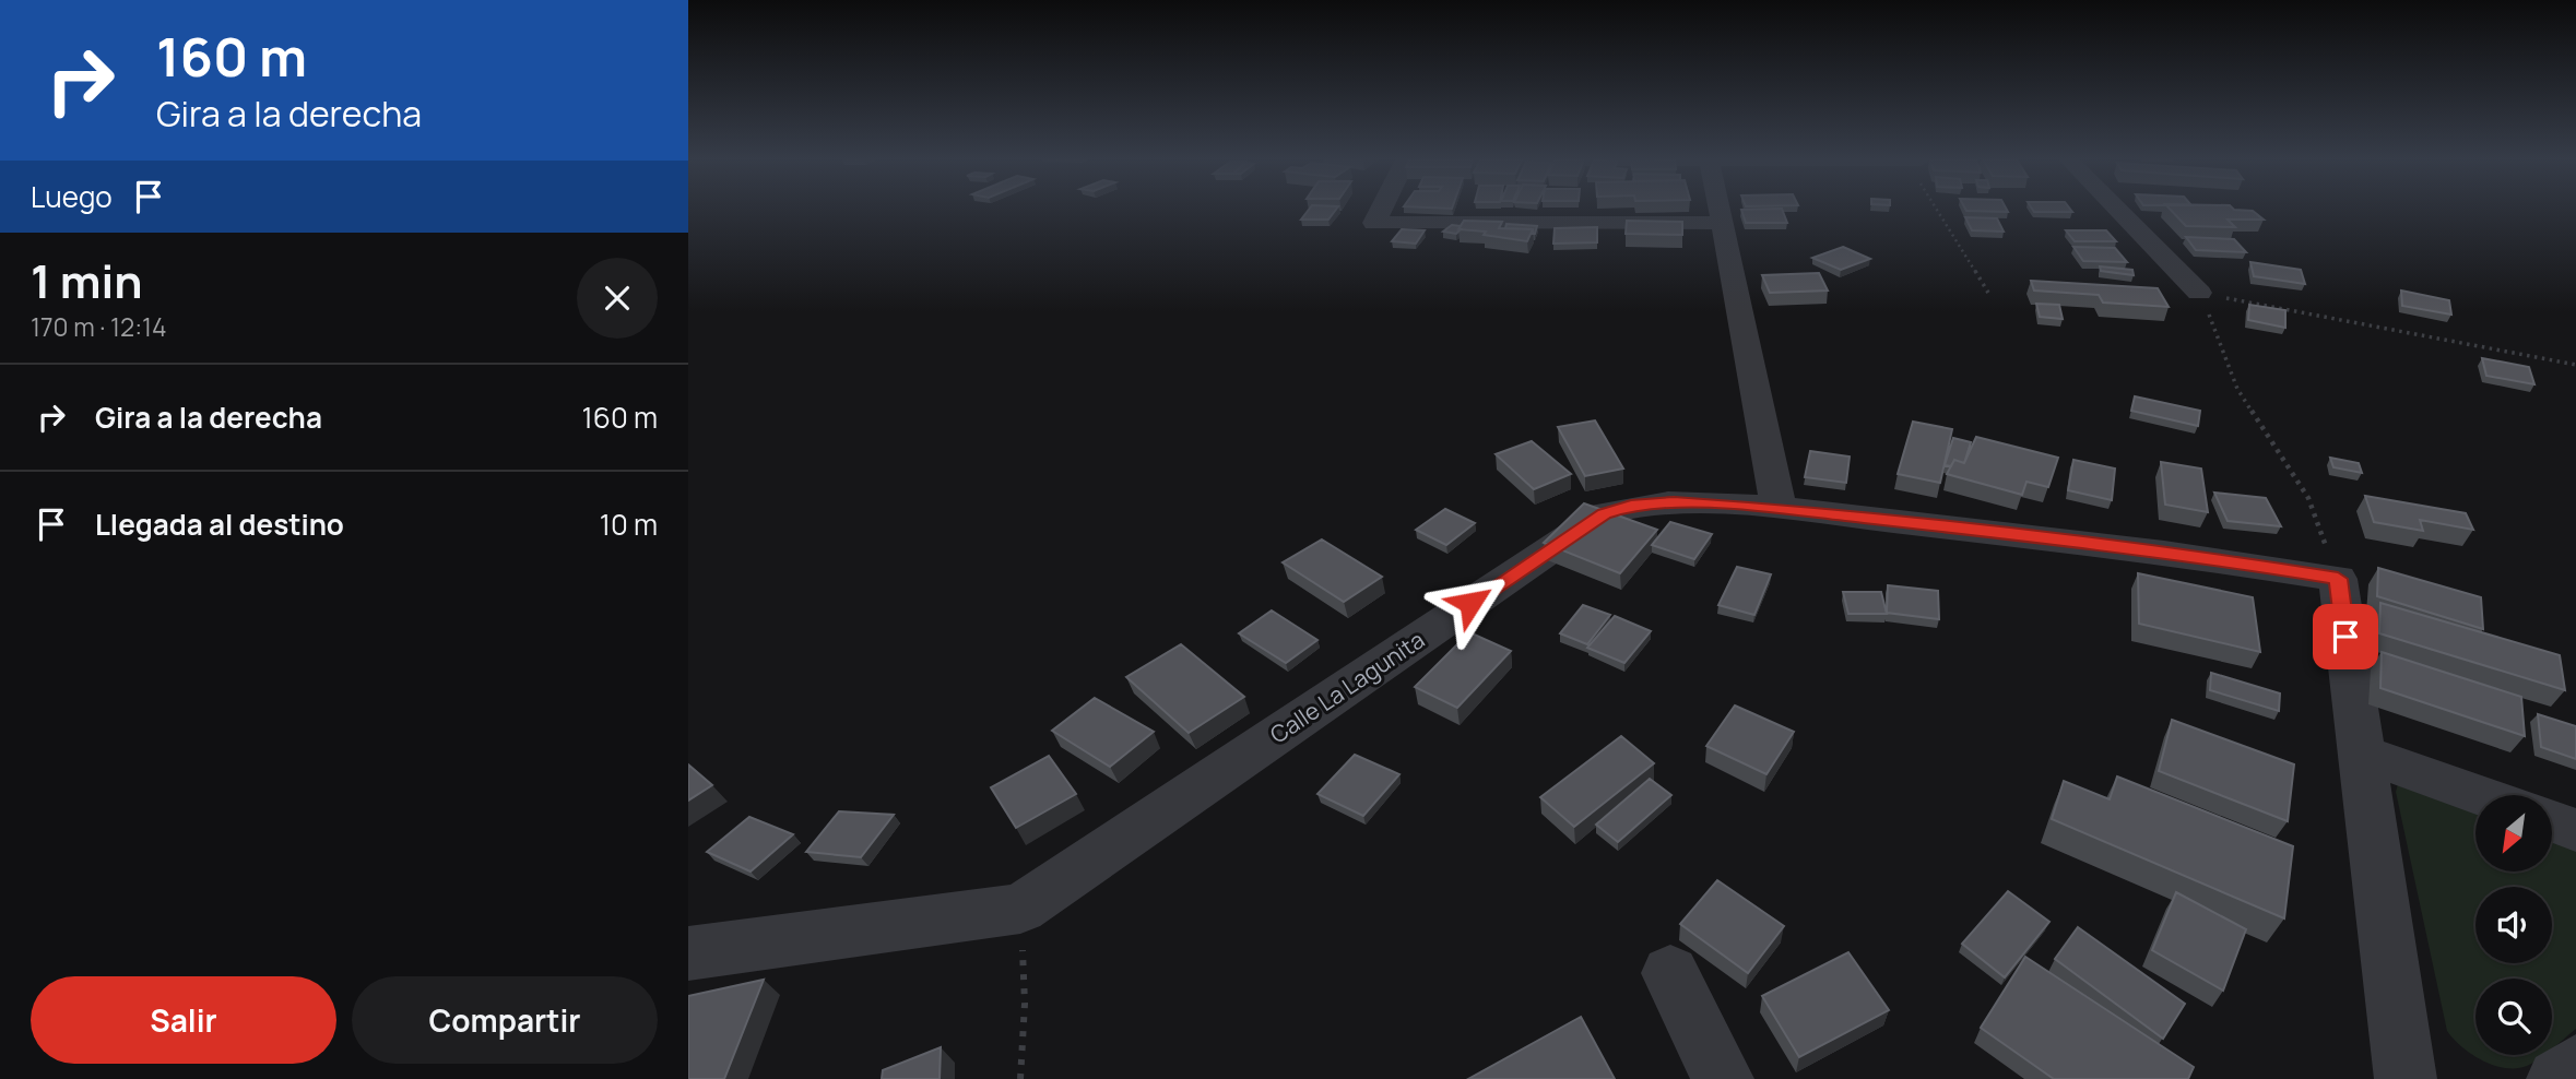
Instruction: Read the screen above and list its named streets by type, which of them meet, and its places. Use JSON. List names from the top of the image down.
{
  "streets": {
    "street": ["Calle La Lagunita"]
  },
  "north": "bottom left",
  "page": {
    "turn": ["160 m", "Gira a la derecha"],
    "then": "Luego",
    "heading": ["1 min", "170 m · 12:14"],
    "list": [
      {
        "name": "Gira a la derecha",
        "value": "160 m"
      },
      {
        "name": "Llegada al destino",
        "value": "10 m"
      }
    ],
    "buttons": ["Salir", "Compartir"]
  }
}
